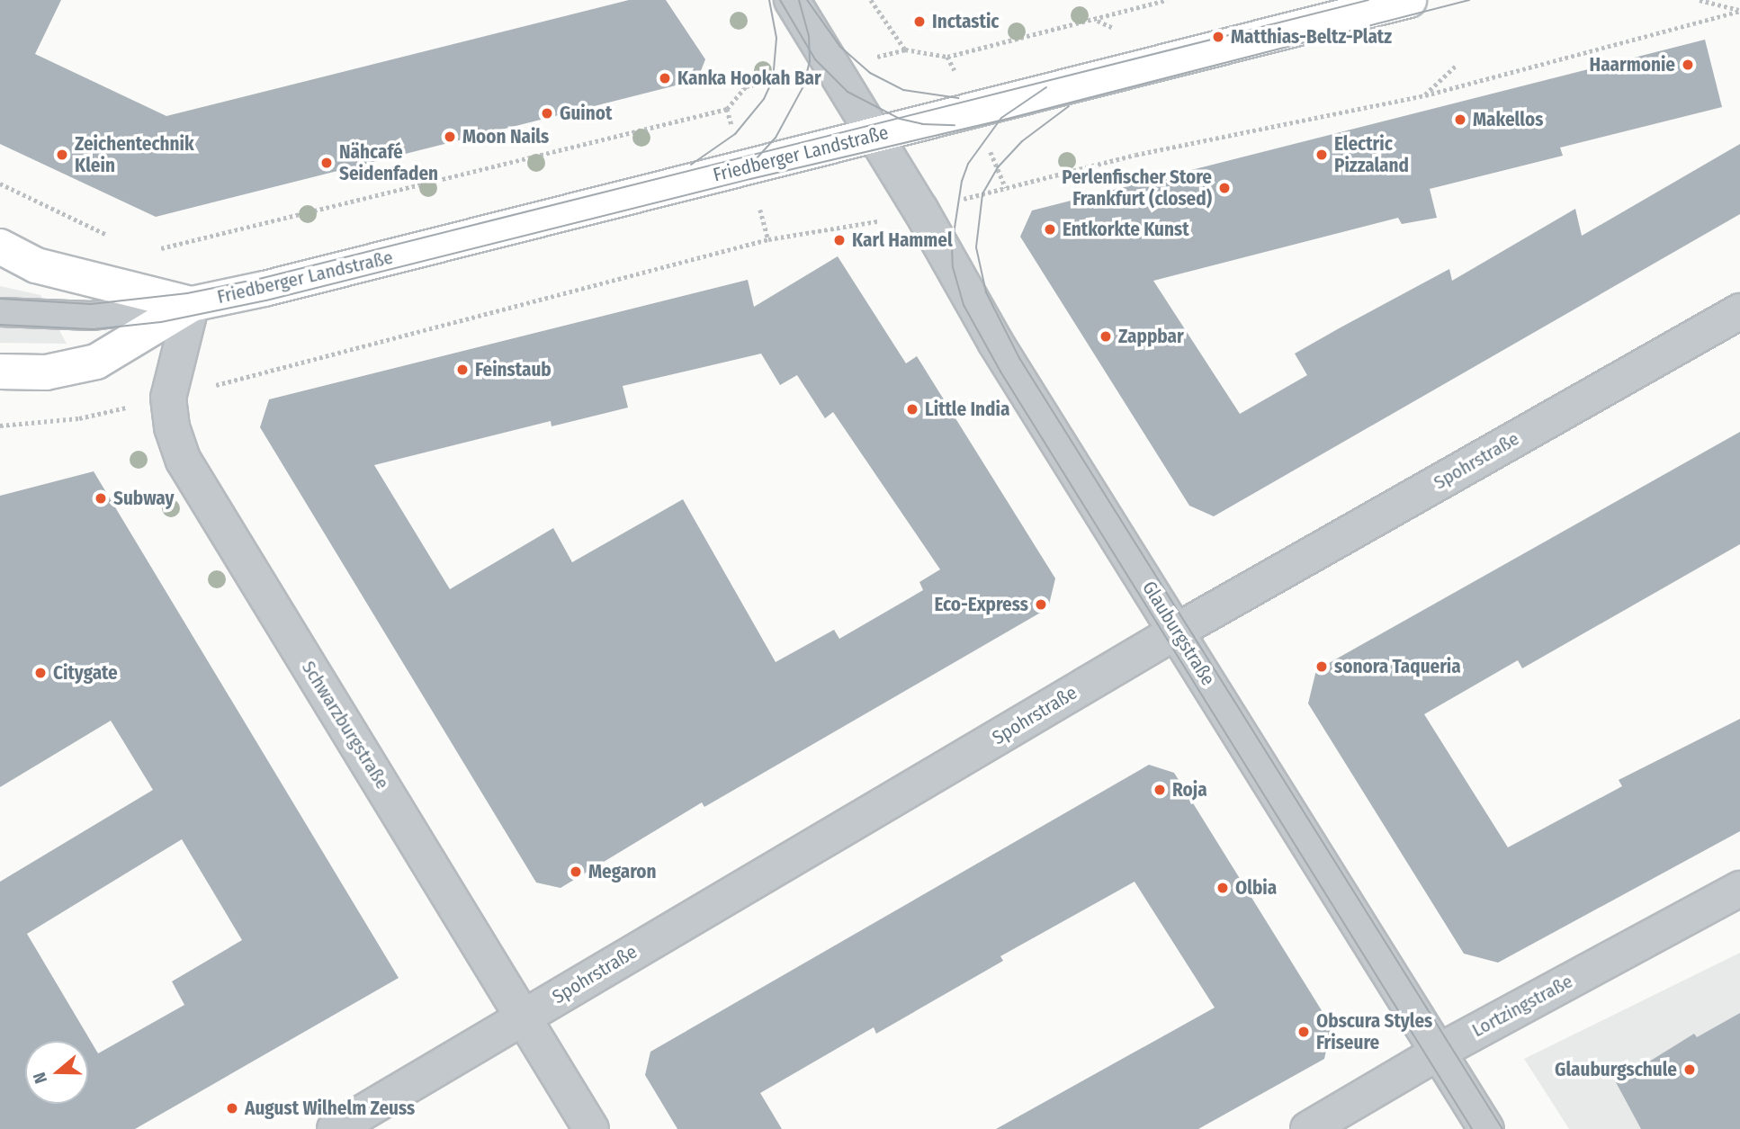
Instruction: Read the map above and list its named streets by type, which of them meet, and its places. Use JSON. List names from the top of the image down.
{
  "streets": {
    "main road": ["Friedberger Landstraße"],
    "street": [
      "Spohrstraße",
      "Glauburgstraße",
      "Schwarzburgstraße",
      "Lortzingstraße"
    ]
  },
  "crossings": [
    ["Friedberger Landstraße", "Glauburgstraße"],
    ["Friedberger Landstraße", "Schwarzburgstraße"],
    ["Spohrstraße", "Glauburgstraße"],
    ["Spohrstraße", "Schwarzburgstraße"],
    ["Glauburgstraße", "Lortzingstraße"]
  ],
  "places": [
    "Inctastic",
    "Matthias-Beltz-Platz",
    "Haarmonie",
    "Kanka Hookah Bar",
    "Guinot",
    "Makellos",
    "Moon Nails",
    "Zeichentechnik Klein",
    "Electric Pizzaland",
    "Nähcafé Seidenfaden",
    "Perlenfischer Store Frankfurt (closed)",
    "Entkorkte Kunst",
    "Karl Hammel",
    "Zappbar",
    "Feinstaub",
    "Little India",
    "Subway",
    "Eco-Express",
    "sonora Taqueria",
    "Citygate",
    "Roja",
    "Megaron",
    "Olbia",
    "Obscura Styles Friseure",
    "Glauburgschule",
    "August Wilhelm Zeuss"
  ],
  "north": "left"
}
